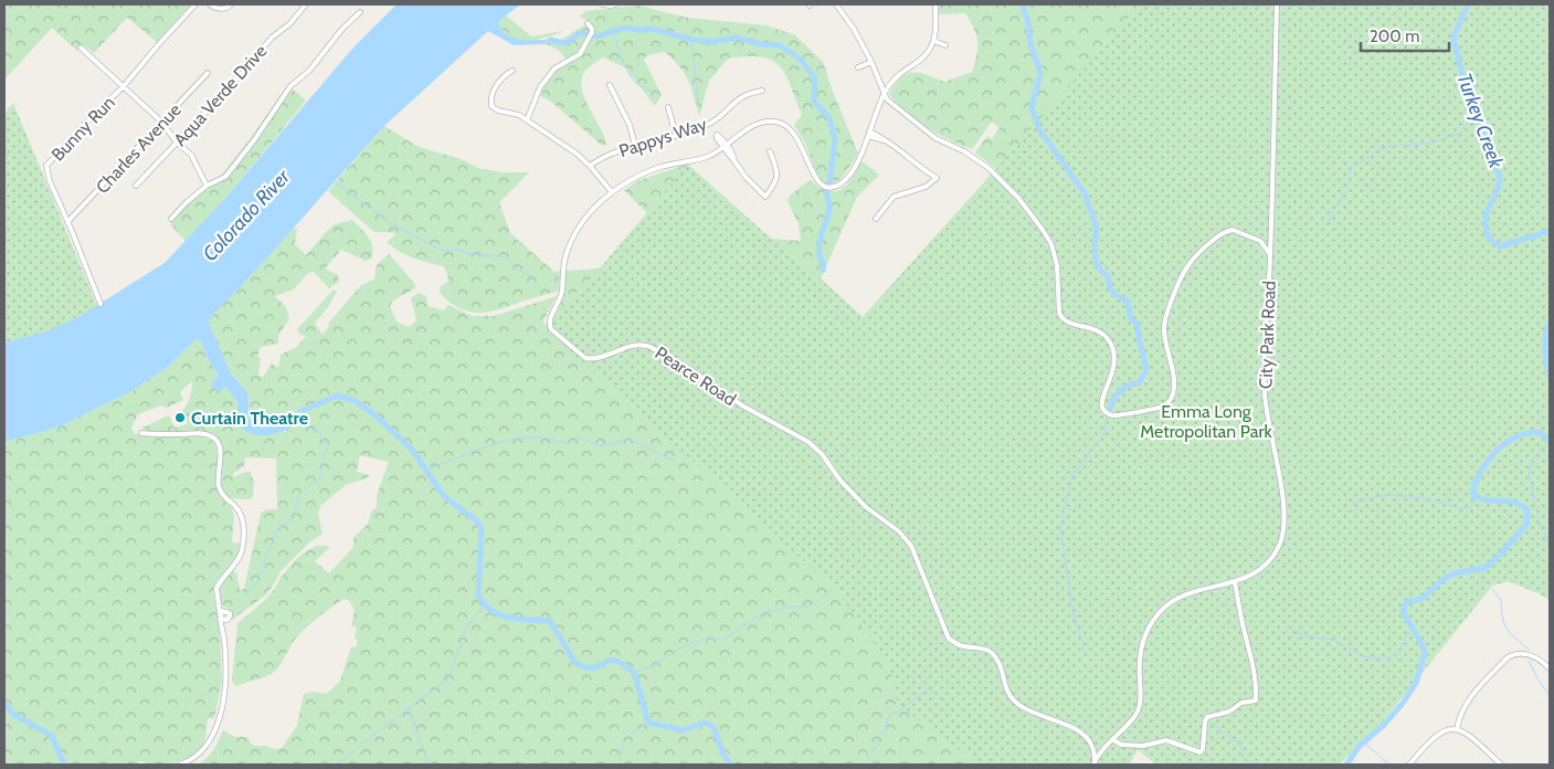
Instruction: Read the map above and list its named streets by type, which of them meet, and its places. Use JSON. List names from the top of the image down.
{
  "streets": {
    "street": [
      "Aqua Verde Drive",
      "Bunny Run",
      "Pappys Way",
      "Charles Avenue",
      "City Park Road",
      "Pearce Road"
    ]
  },
  "crossings": [
    ["Bunny Run", "Charles Avenue"]
  ],
  "water": ["Turkey Creek", "Colorado River"],
  "parks": ["Emma Long Metropolitan Park"],
  "places": ["Curtain Theatre"],
  "scale_bar": "200 m"
}
